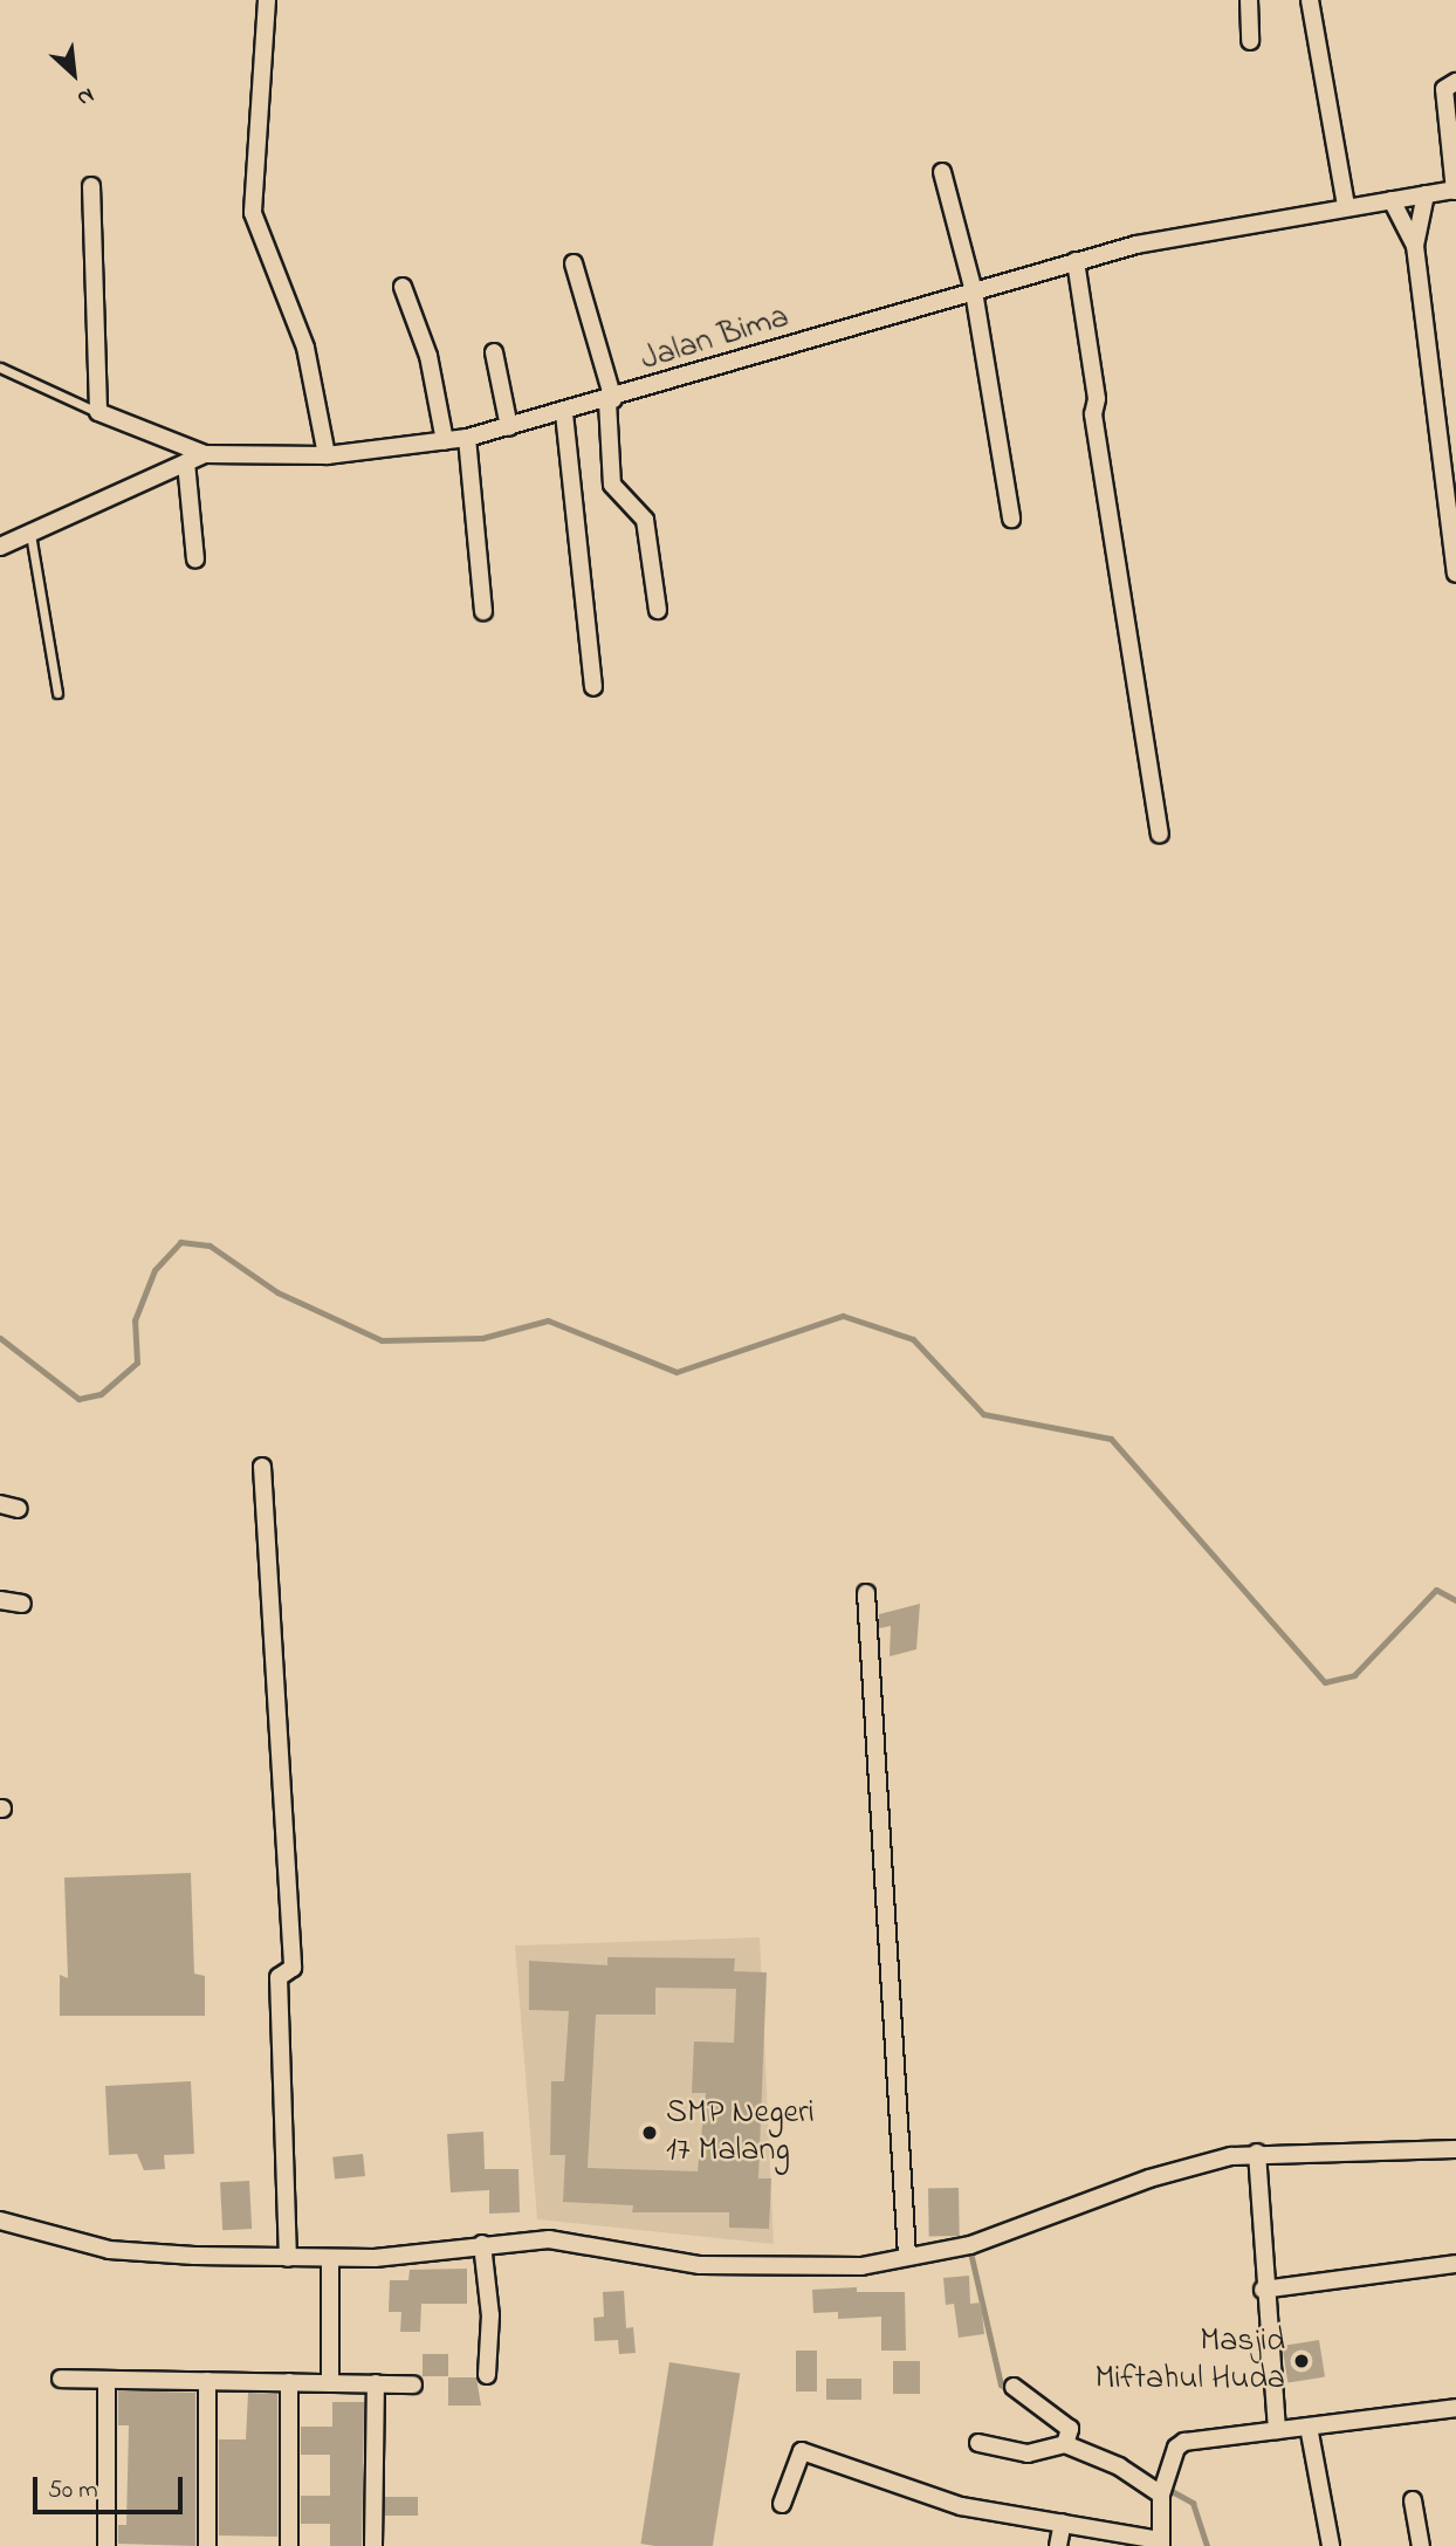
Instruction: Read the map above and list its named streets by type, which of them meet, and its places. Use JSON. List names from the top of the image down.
{
  "streets": {
    "street": ["Jalan Bima"]
  },
  "places": ["SMP Negeri 17 Malang", "Masjid Miftahul Huda"],
  "scale_bar": "50 m",
  "north": "bottom right"
}
